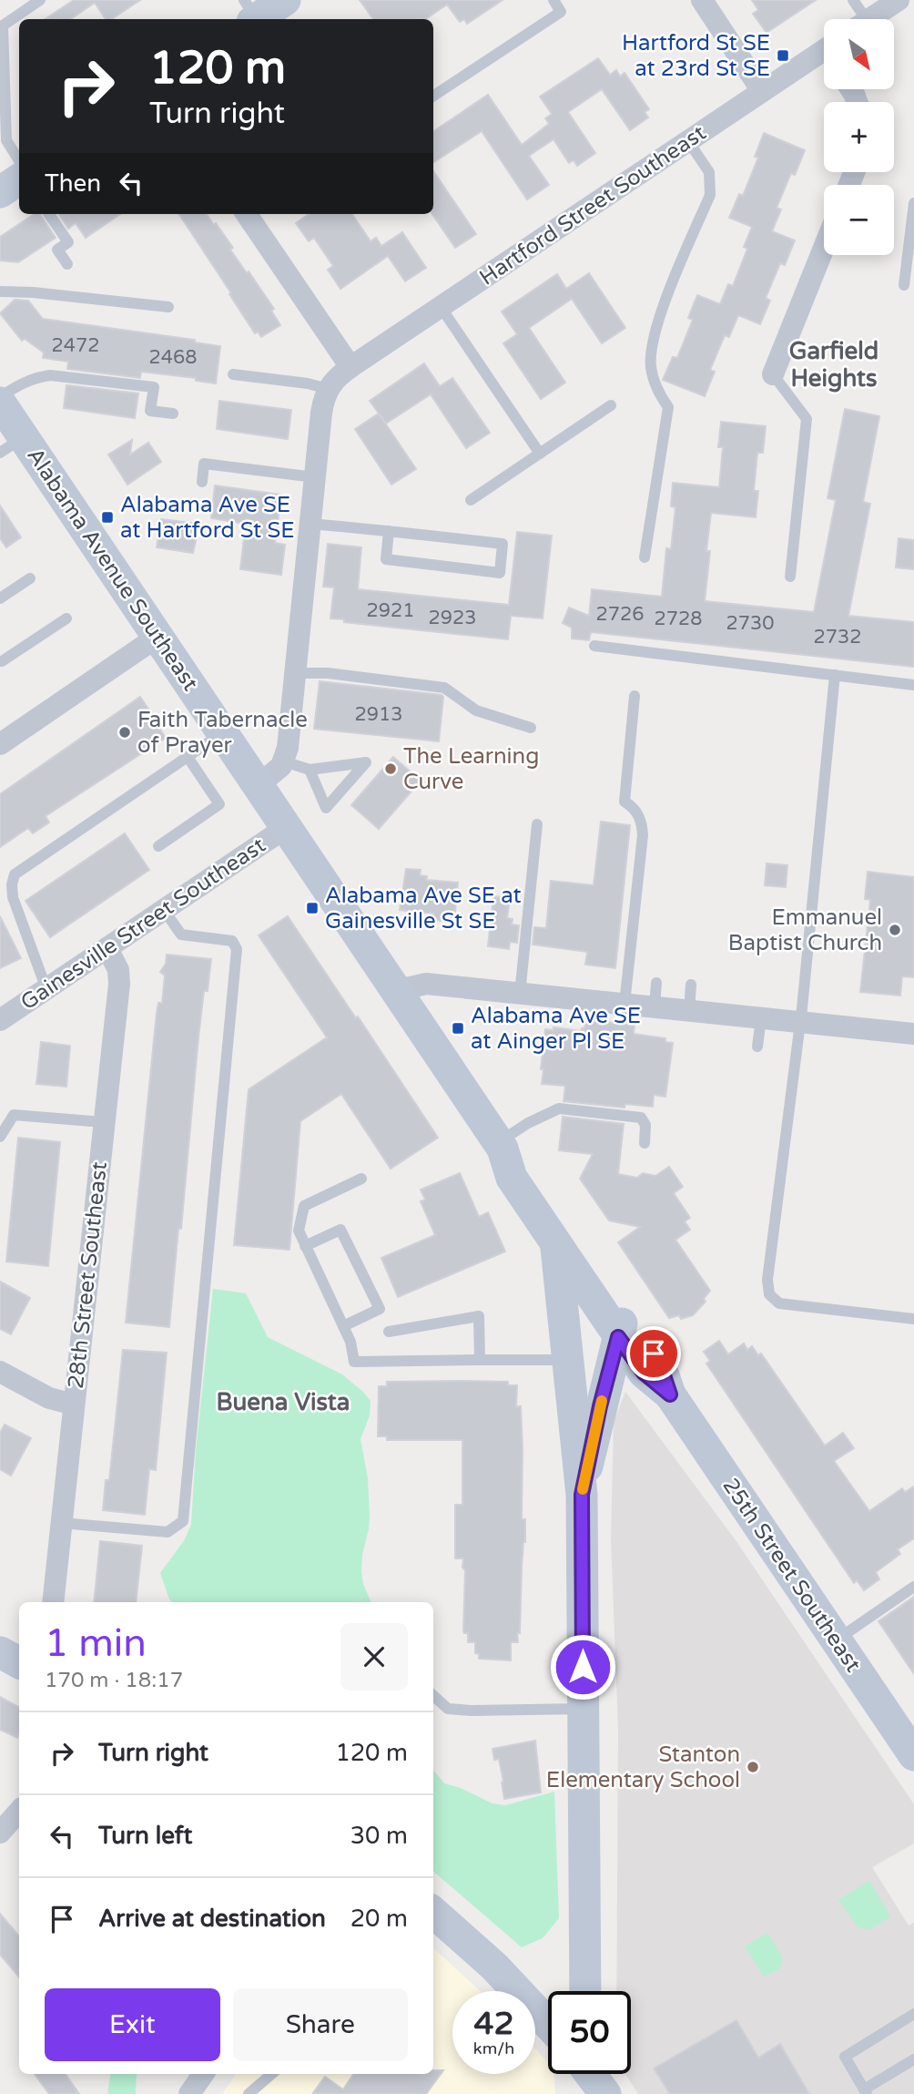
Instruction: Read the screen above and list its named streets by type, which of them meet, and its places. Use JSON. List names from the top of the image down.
{
  "streets": {
    "main road": ["Alabama Avenue Southeast", "25th Street Southeast"],
    "street": ["Hartford Street Southeast", "Gainesville Street Southeast", "28th Street Southeast"]
  },
  "crossings": [
    ["Alabama Avenue Southeast", "Gainesville Street Southeast"],
    ["Alabama Avenue Southeast", "25th Street Southeast"],
    ["Gainesville Street Southeast", "28th Street Southeast"]
  ],
  "districts": ["Garfield Heights", "Buena Vista"],
  "places": {
    "transit": [
      "Hartford St SE at 23rd St SE",
      "Alabama Ave SE at Hartford St SE",
      "Alabama Ave SE at Gainesville St SE",
      "Alabama Ave SE at Ainger Pl SE"
    ],
    "other": [
      "Faith Tabernacle of Prayer",
      "The Learning Curve",
      "Emmanuel Baptist Church",
      "Stanton Elementary School"
    ]
  },
  "house_numbers": [
    "2472",
    "2468",
    "2921",
    "2726",
    "2923",
    "2728",
    "2730",
    "2732",
    "2913"
  ],
  "north": "bottom right",
  "page": {
    "map_buttons": ["+", "−"],
    "turn": ["120 m", "Turn right"],
    "then": "Then",
    "heading": ["1 min", "170 m · 18:17"],
    "list": [
      {
        "name": "Turn right",
        "value": "120 m"
      },
      {
        "name": "Turn left",
        "value": "30 m"
      },
      {
        "name": "Arrive at destination",
        "value": "20 m"
      }
    ],
    "buttons": ["Exit", "Share"],
    "speed": "42 km/h",
    "limit": "50"
  }
}
